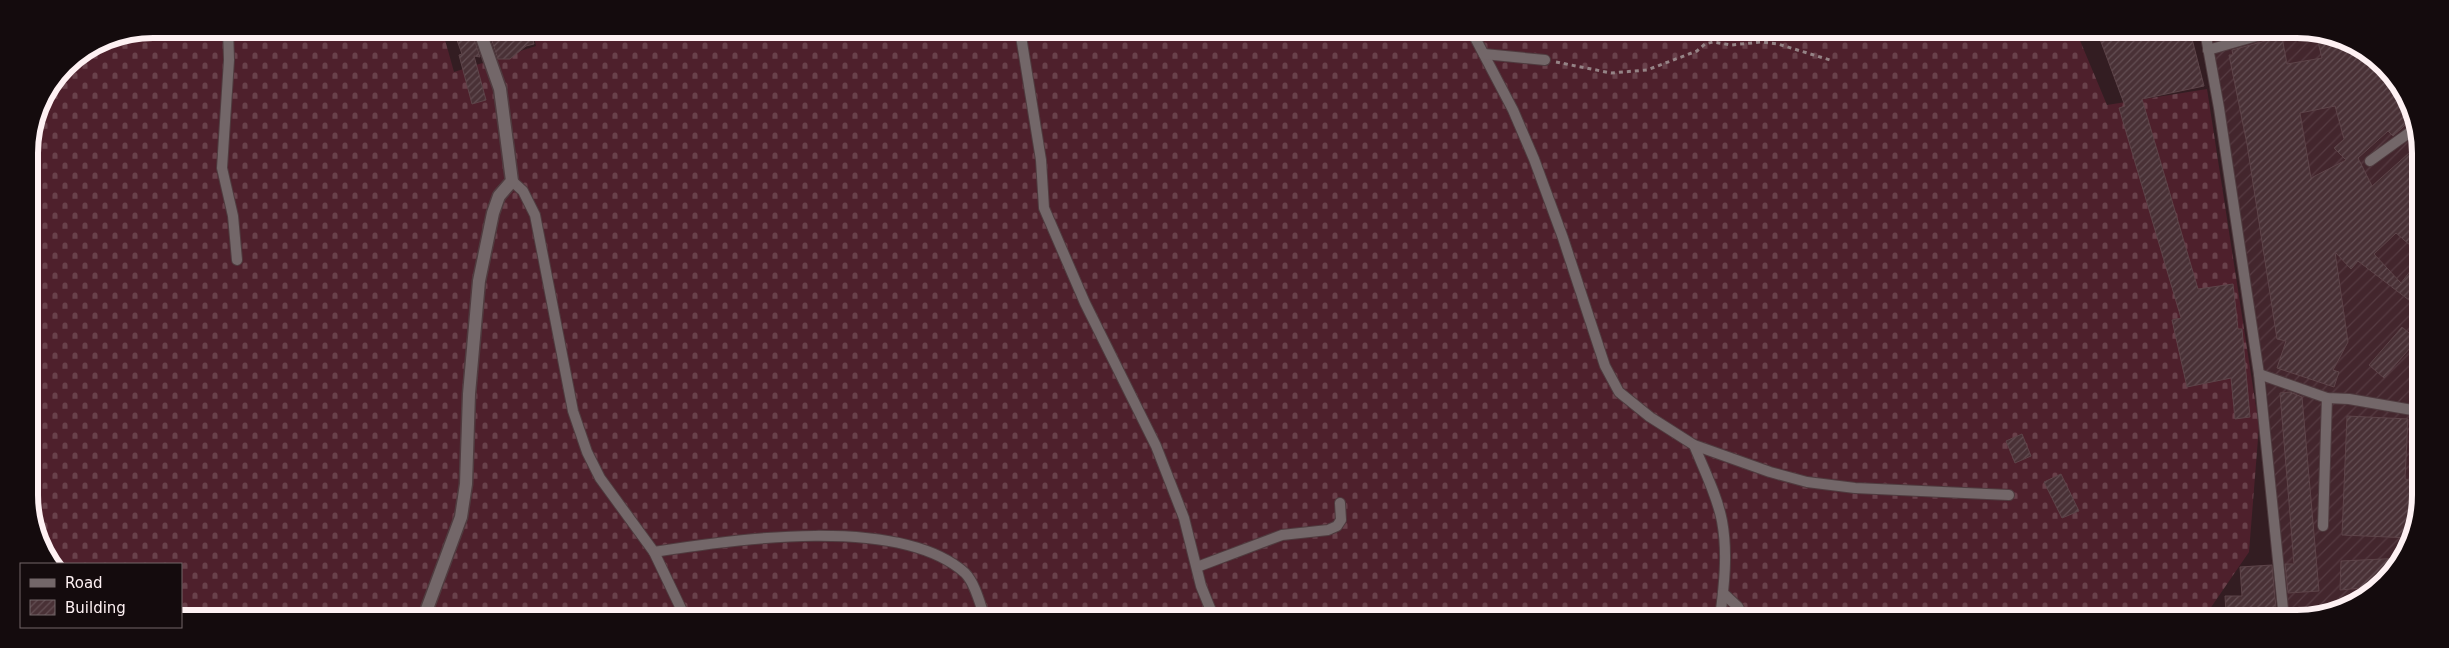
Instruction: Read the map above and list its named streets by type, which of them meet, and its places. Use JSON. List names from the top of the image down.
{
  "legend": ["Road", "Building"]
}
